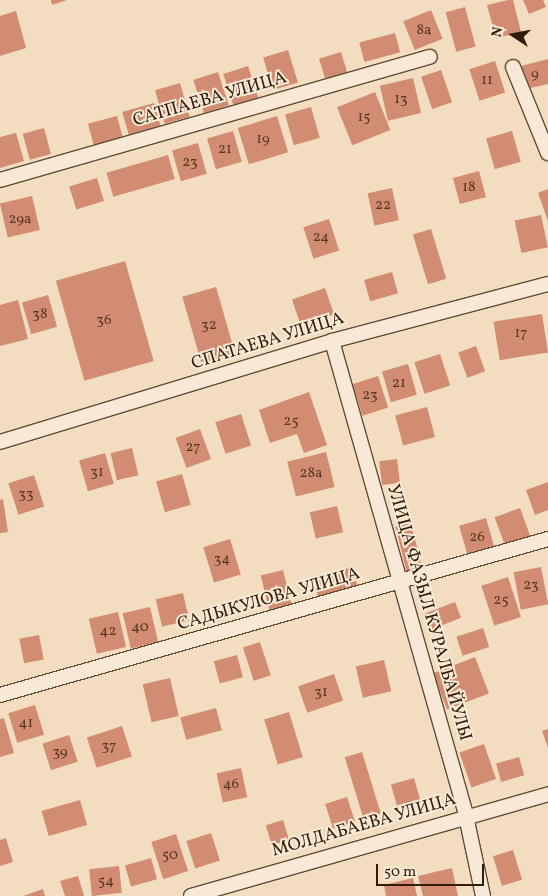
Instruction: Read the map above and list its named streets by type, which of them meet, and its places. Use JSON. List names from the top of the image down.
{
  "streets": {
    "street": [
      "САТПАЕВА УЛИЦА",
      "СПАТАЕВА УЛИЦА",
      "САДЫКУЛОВА УЛИЦА",
      "УЛИЦА ФАЗЫЛ КУРАЛБАЙУЛЫ",
      "МОЛДАБАЕВА УЛИЦА"
    ]
  },
  "crossings": [
    ["СПАТАЕВА УЛИЦА", "УЛИЦА ФАЗЫЛ КУРАЛБАЙУЛЫ"],
    ["САДЫКУЛОВА УЛИЦА", "УЛИЦА ФАЗЫЛ КУРАЛБАЙУЛЫ"],
    ["УЛИЦА ФАЗЫЛ КУРАЛБАЙУЛЫ", "МОЛДАБАЕВА УЛИЦА"]
  ],
  "house_numbers": [
    "8а",
    "9",
    "11",
    "13",
    "15",
    "19",
    "21",
    "23",
    "18",
    "22",
    "29а",
    "24",
    "38",
    "36",
    "32",
    "17",
    "21",
    "23",
    "25",
    "27",
    "31",
    "28а",
    "33",
    "26",
    "34",
    "23",
    "25",
    "40",
    "42",
    "31",
    "41",
    "37",
    "39",
    "46",
    "50",
    "54"
  ],
  "scale_bar": "50 m",
  "north": "left"
}
